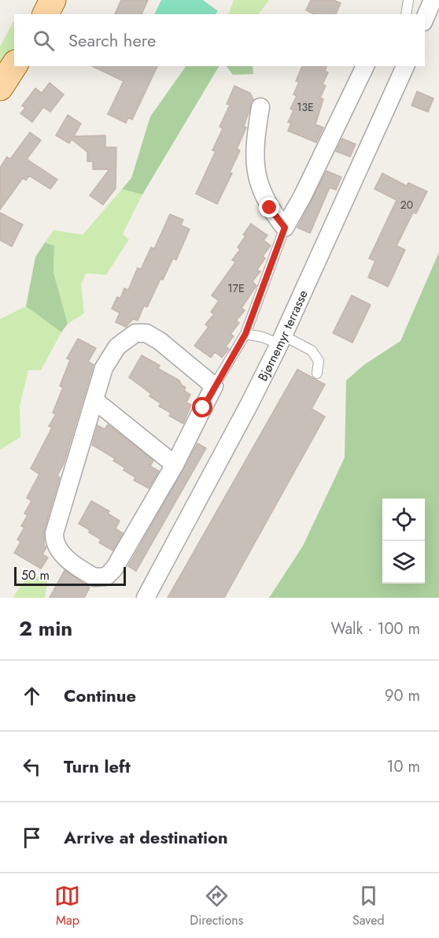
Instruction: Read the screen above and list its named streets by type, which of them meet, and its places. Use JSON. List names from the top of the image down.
{
  "streets": {
    "street": ["Bjørnemyr terrasse"]
  },
  "house_numbers": ["13E", "20", "17E"],
  "scale_bar": "50 m",
  "page": {
    "search": "Search here",
    "scale": "50 m",
    "heading": ["2 min", "Walk · 100 m"],
    "list": [
      ["Continue", "90 m"],
      ["Turn left", "10 m"],
      "Arrive at destination"
    ],
    "nav": ["Map", "Directions", "Saved"]
  }
}
